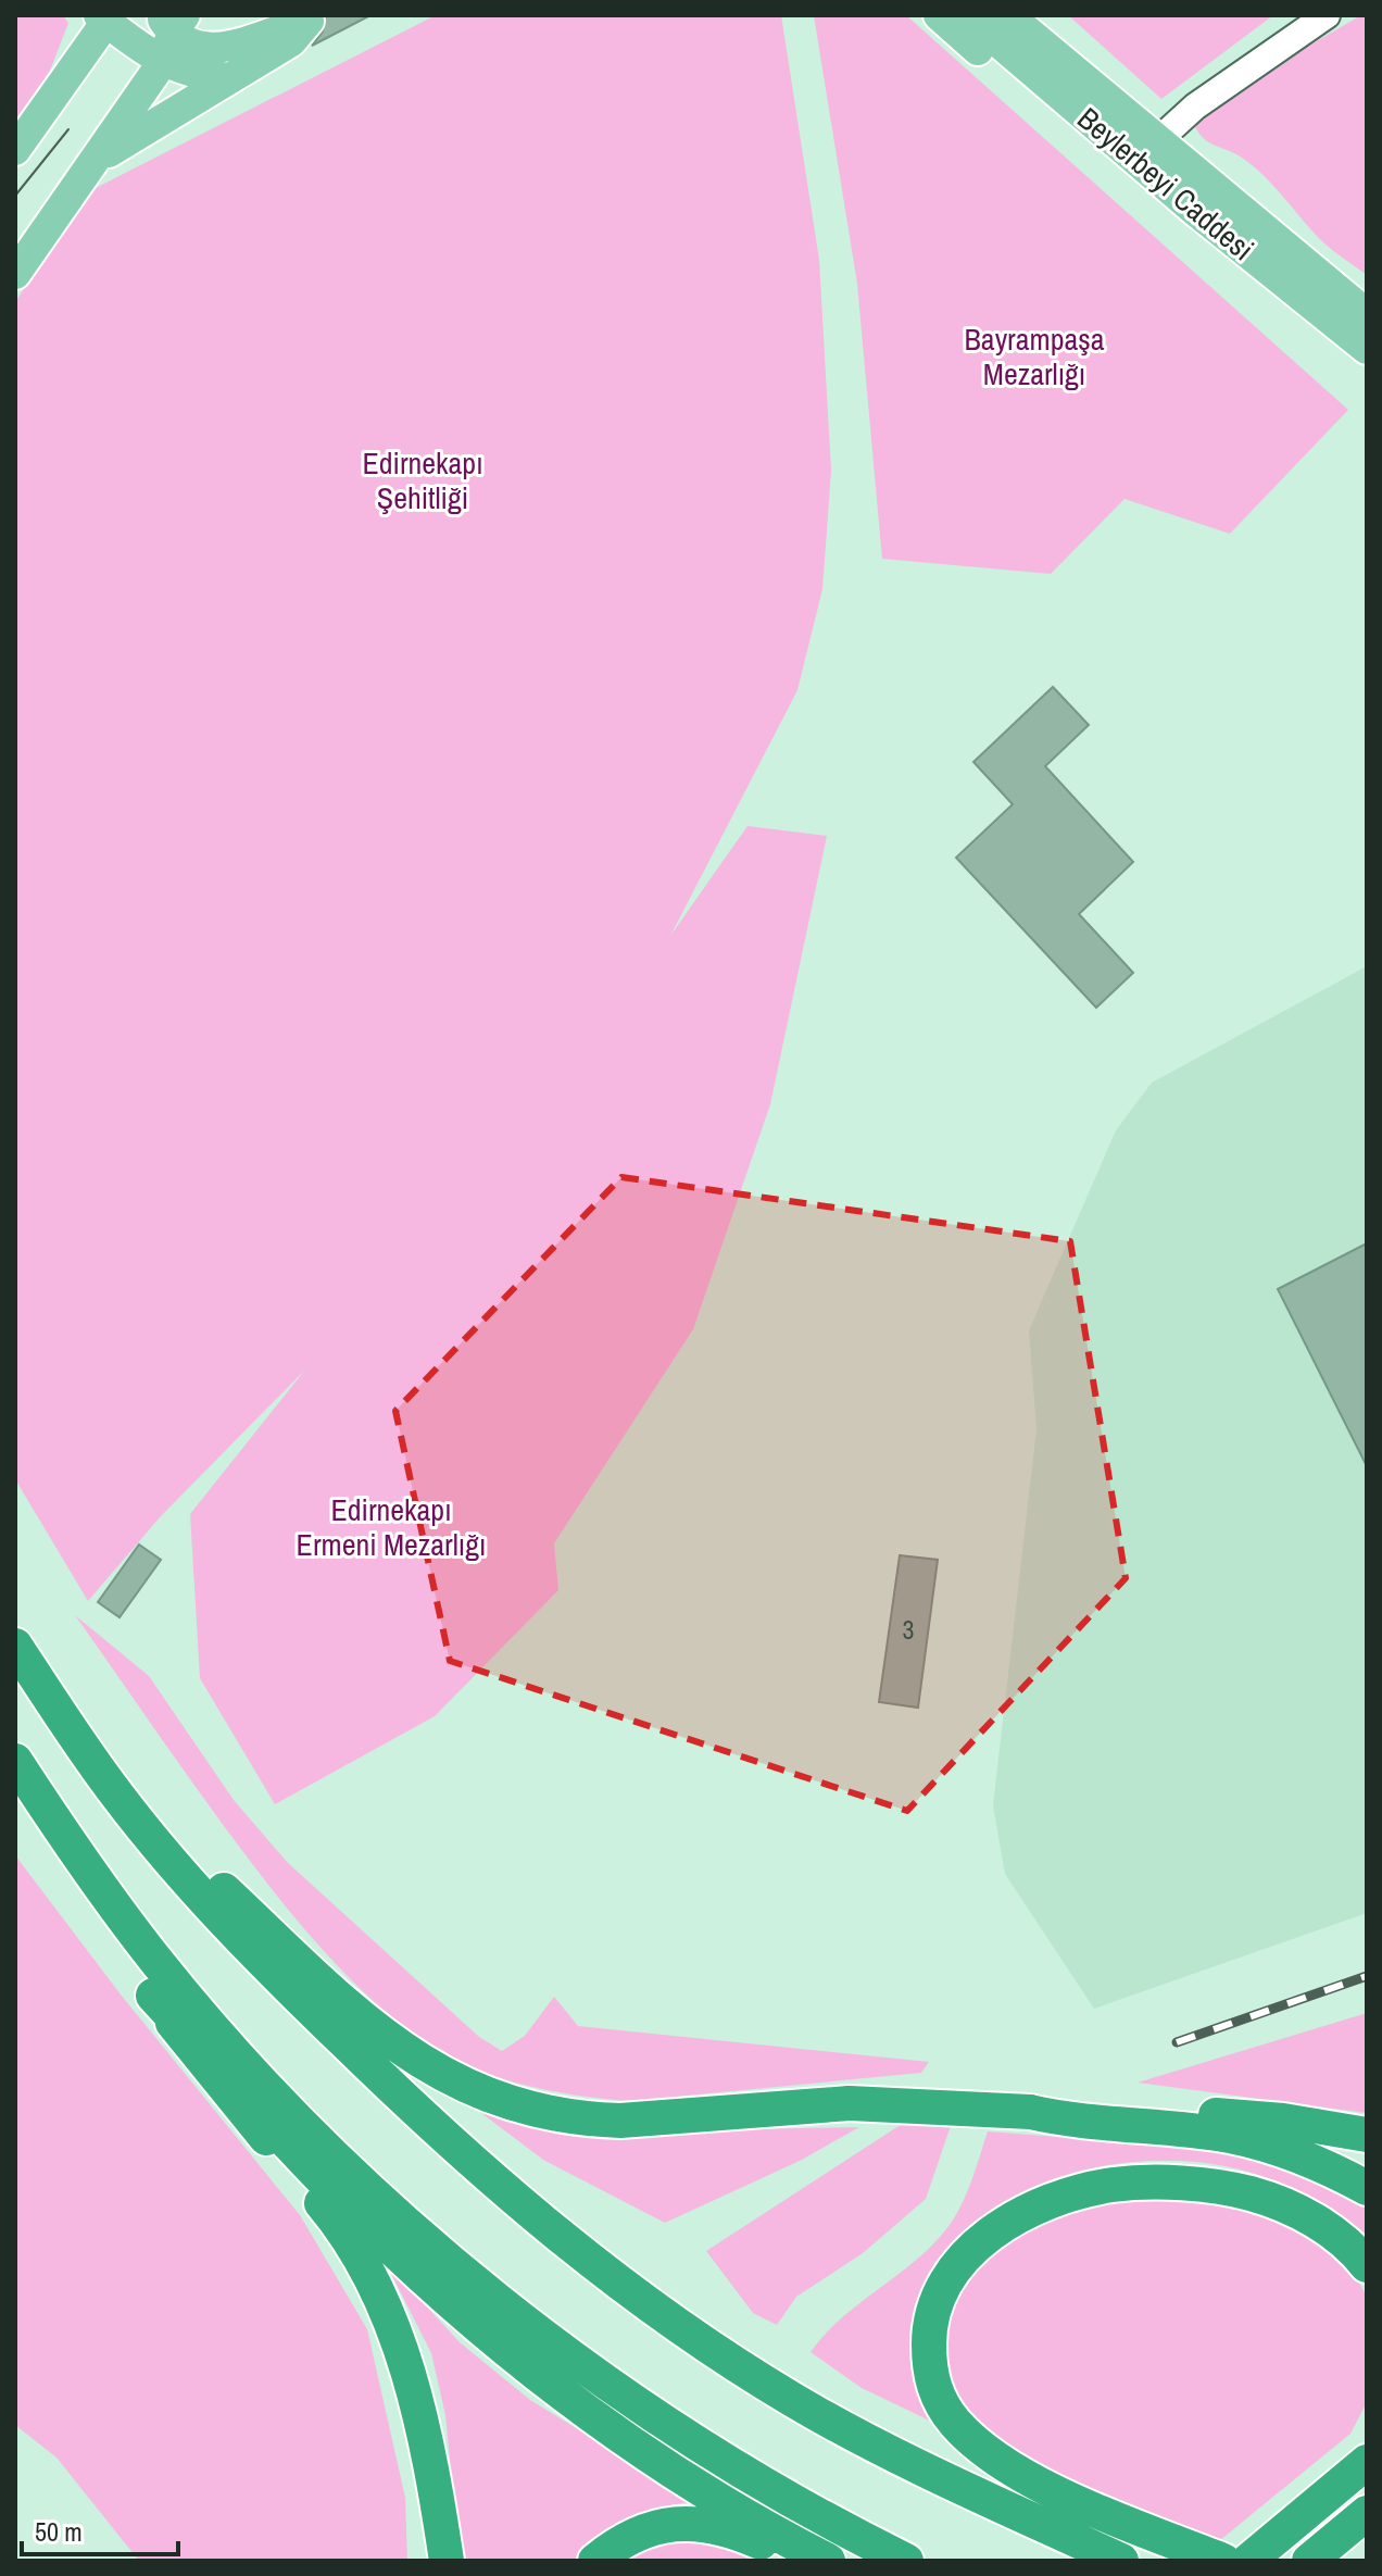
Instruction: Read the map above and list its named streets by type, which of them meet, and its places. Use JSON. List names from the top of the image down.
{
  "streets": {
    "main road": ["Beylerbeyi Caddesi"]
  },
  "parks": ["Bayrampaşa Mezarlığı", "Edirnekapı Şehitliği", "Edirnekapı Ermeni Mezarlığı"],
  "house_numbers": ["3"],
  "scale_bar": "50 m"
}
